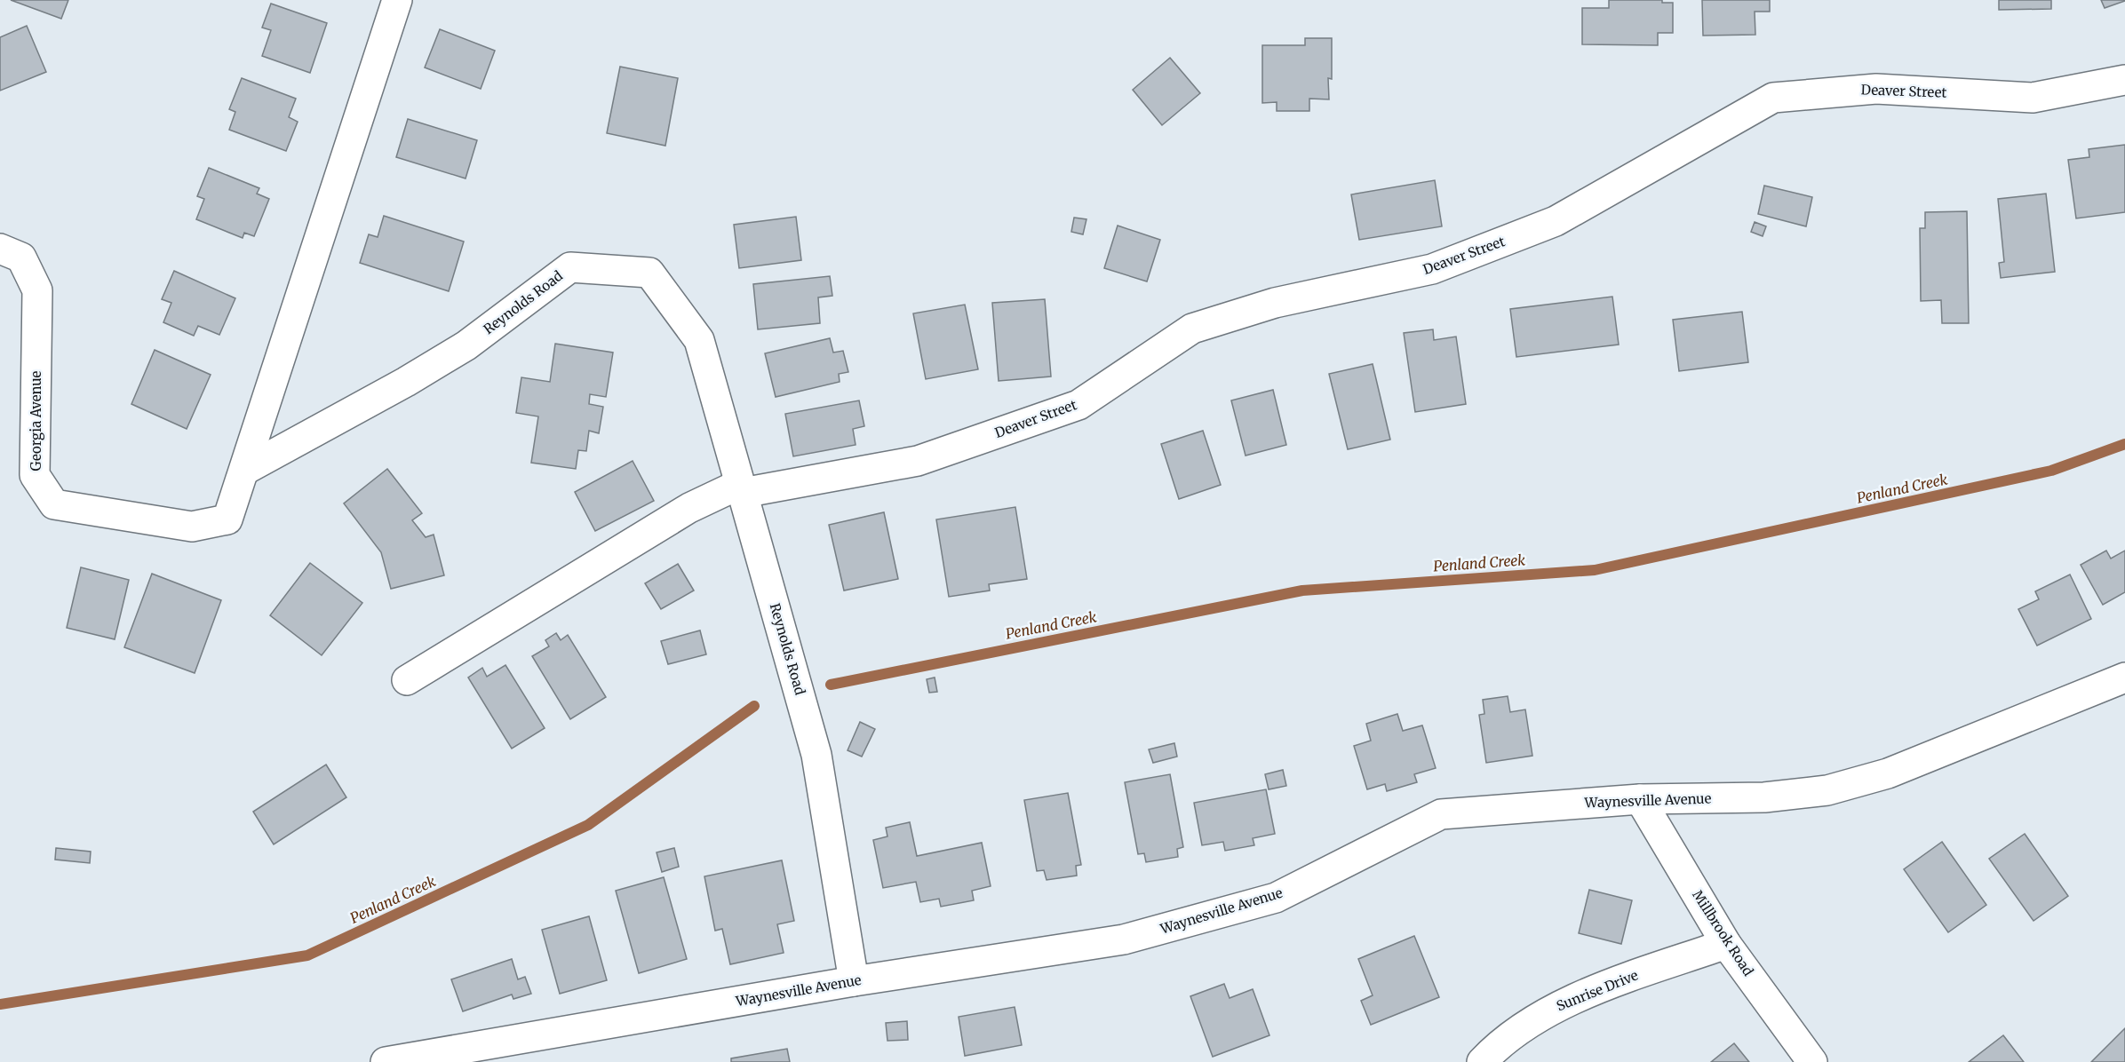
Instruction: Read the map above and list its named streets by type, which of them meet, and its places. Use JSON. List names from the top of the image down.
{
  "streets": {
    "street": [
      "Deaver Street",
      "Reynolds Road",
      "Georgia Avenue",
      "Waynesville Avenue",
      "Millbrook Road",
      "Sunrise Drive"
    ]
  },
  "crossings": [
    ["Deaver Street", "Reynolds Road"],
    ["Reynolds Road", "Georgia Avenue"],
    ["Reynolds Road", "Waynesville Avenue"],
    ["Waynesville Avenue", "Millbrook Road"],
    ["Millbrook Road", "Sunrise Drive"]
  ],
  "water": ["Penland Creek"]
}
